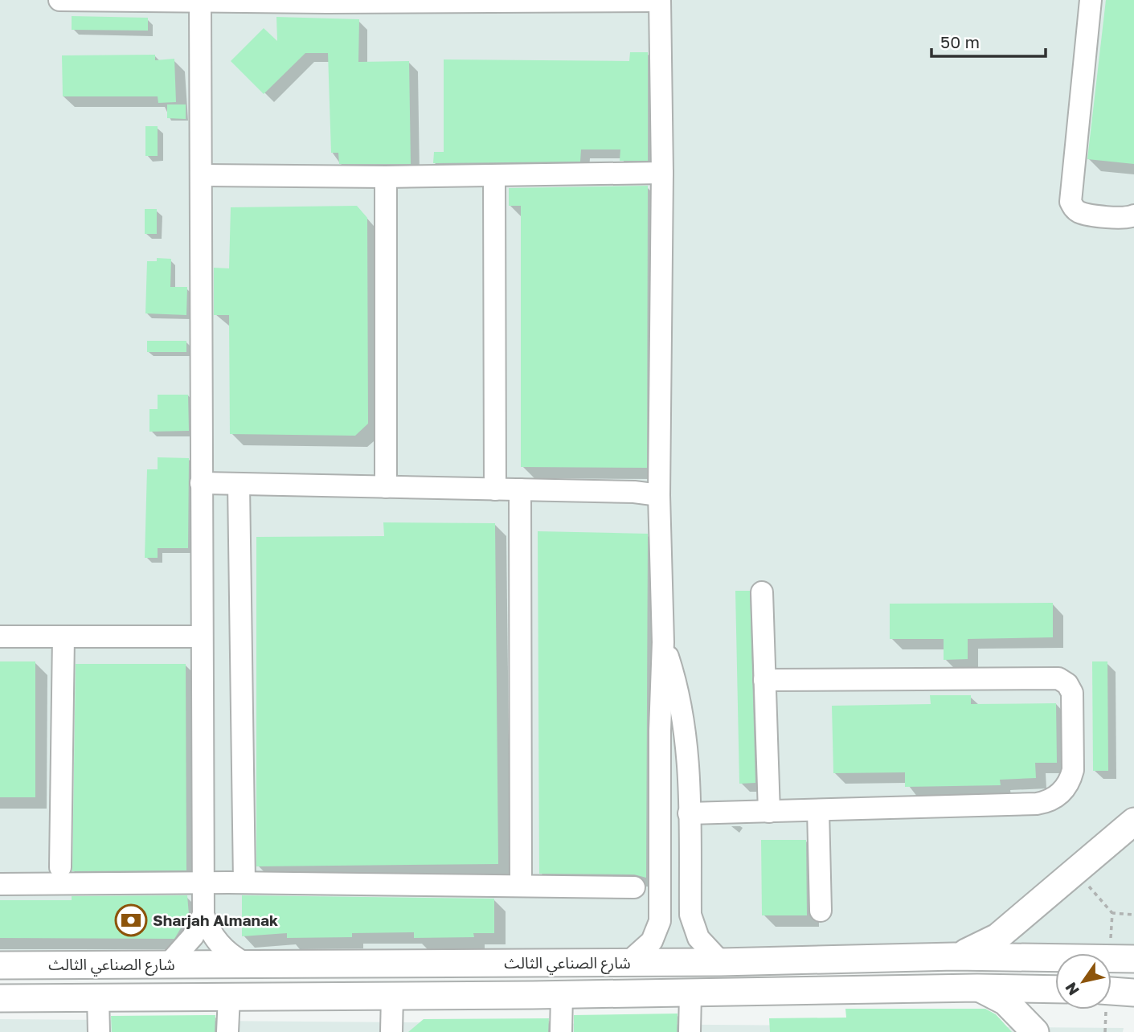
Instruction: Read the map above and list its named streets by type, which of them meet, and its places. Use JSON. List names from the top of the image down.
{
  "streets": {
    "main road": ["شارع الصناعي الثالث"]
  },
  "places": {
    "bank": ["Sharjah Almanak"]
  },
  "scale_bar": "50 m",
  "north": "bottom left"
}
